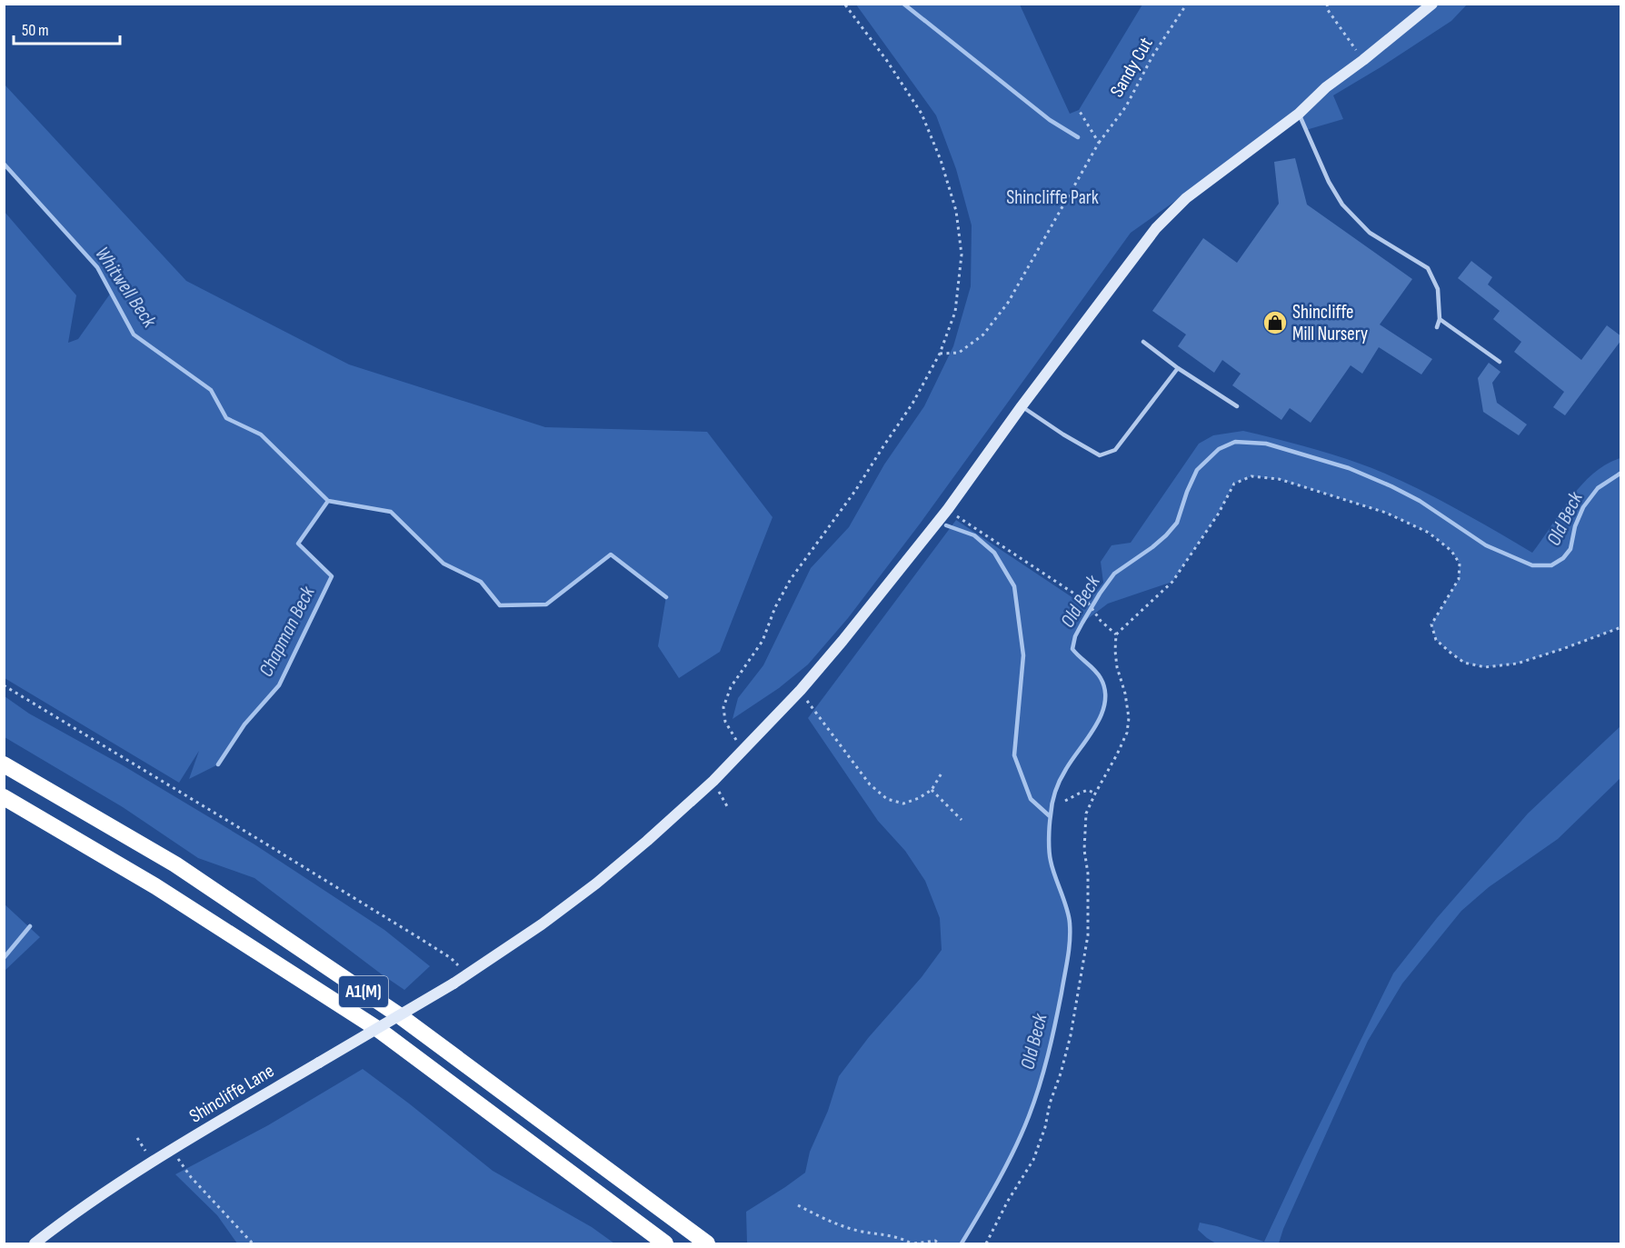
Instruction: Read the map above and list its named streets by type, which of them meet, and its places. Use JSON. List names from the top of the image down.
{
  "streets": {
    "highway": ["A1(M)"],
    "main road": ["Shincliffe Lane"],
    "path": ["Sandy Cut"]
  },
  "water": ["Whitwell Beck", "Old Beck", "Chapman Beck"],
  "parks": ["Shincliffe Park"],
  "places": {
    "shop": ["Shincliffe Mill Nursery"]
  },
  "scale_bar": "50 m"
}
